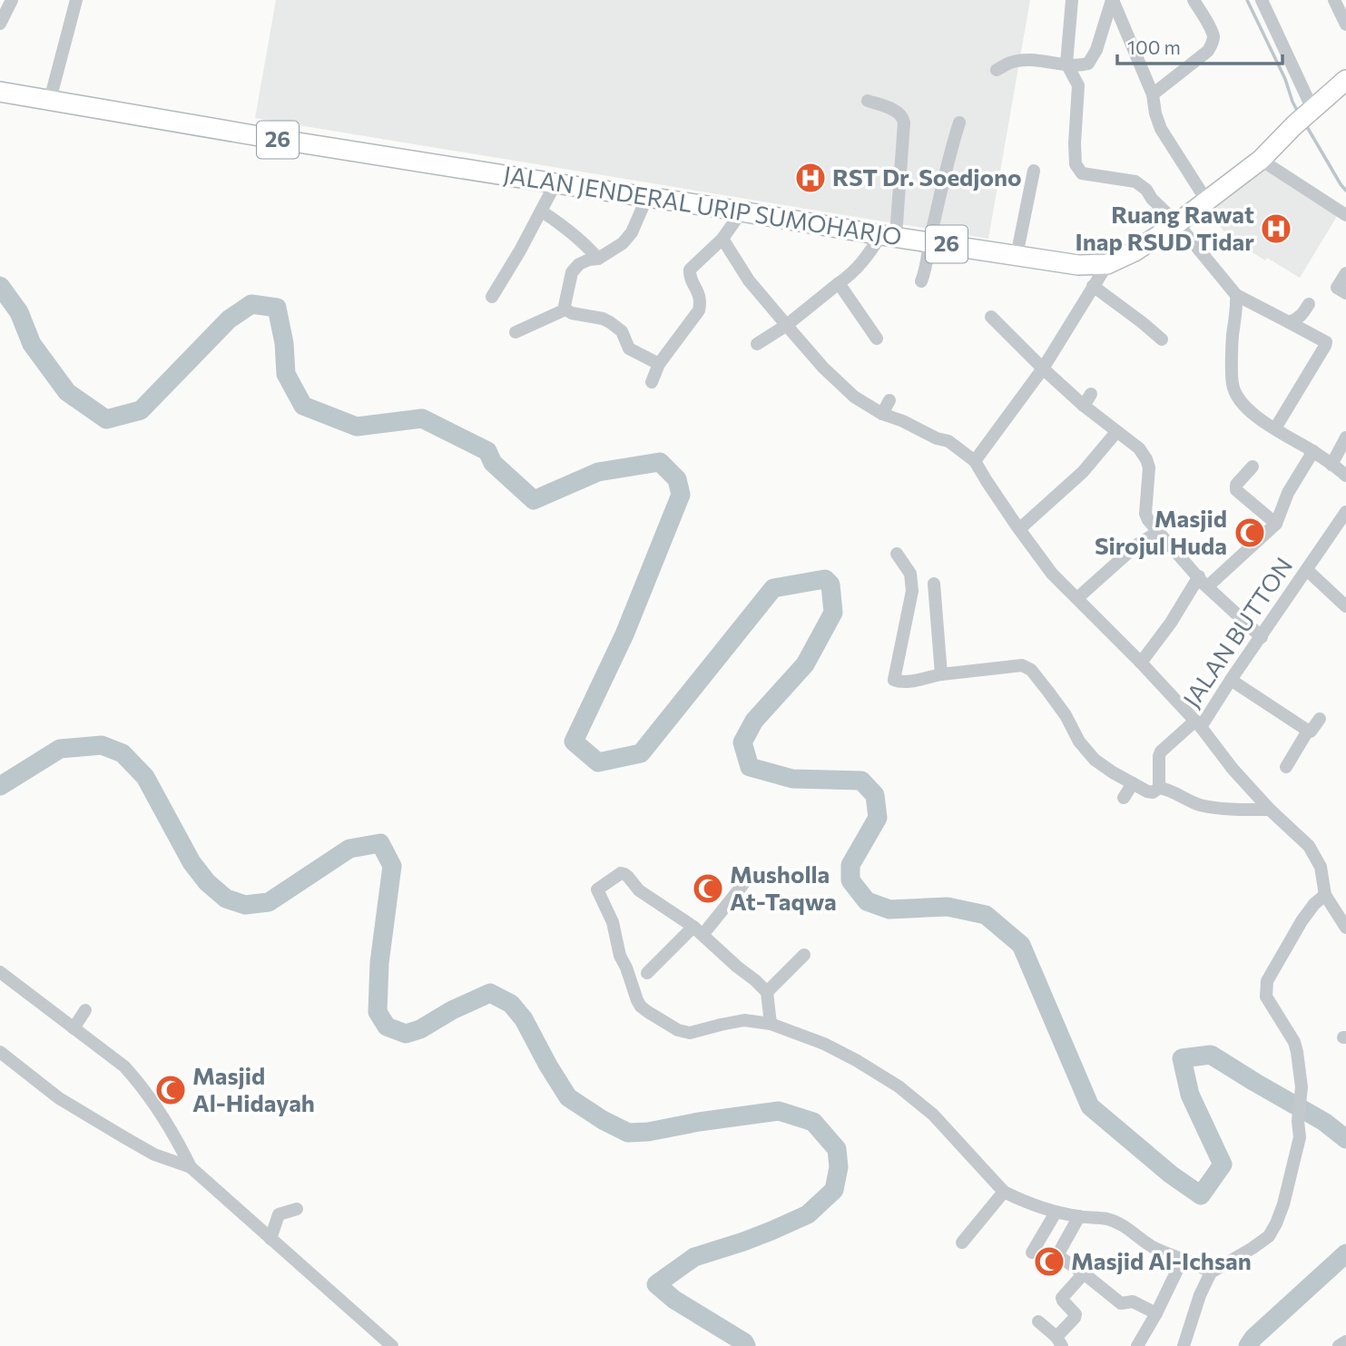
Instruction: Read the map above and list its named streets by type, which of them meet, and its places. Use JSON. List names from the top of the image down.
{
  "streets": {
    "highway": ["26", "JALAN JENDERAL URIP SUMOHARJO"],
    "street": ["JALAN BUTTON"]
  },
  "places": {
    "hospital": ["RST Dr. Soedjono", "Ruang Rawat Inap RSUD Tidar"],
    "mosque": [
      "Masjid Sirojul Huda",
      "Musholla At-Taqwa",
      "Masjid Al-Hidayah",
      "Masjid Al-Ichsan"
    ]
  },
  "scale_bar": "100 m"
}
